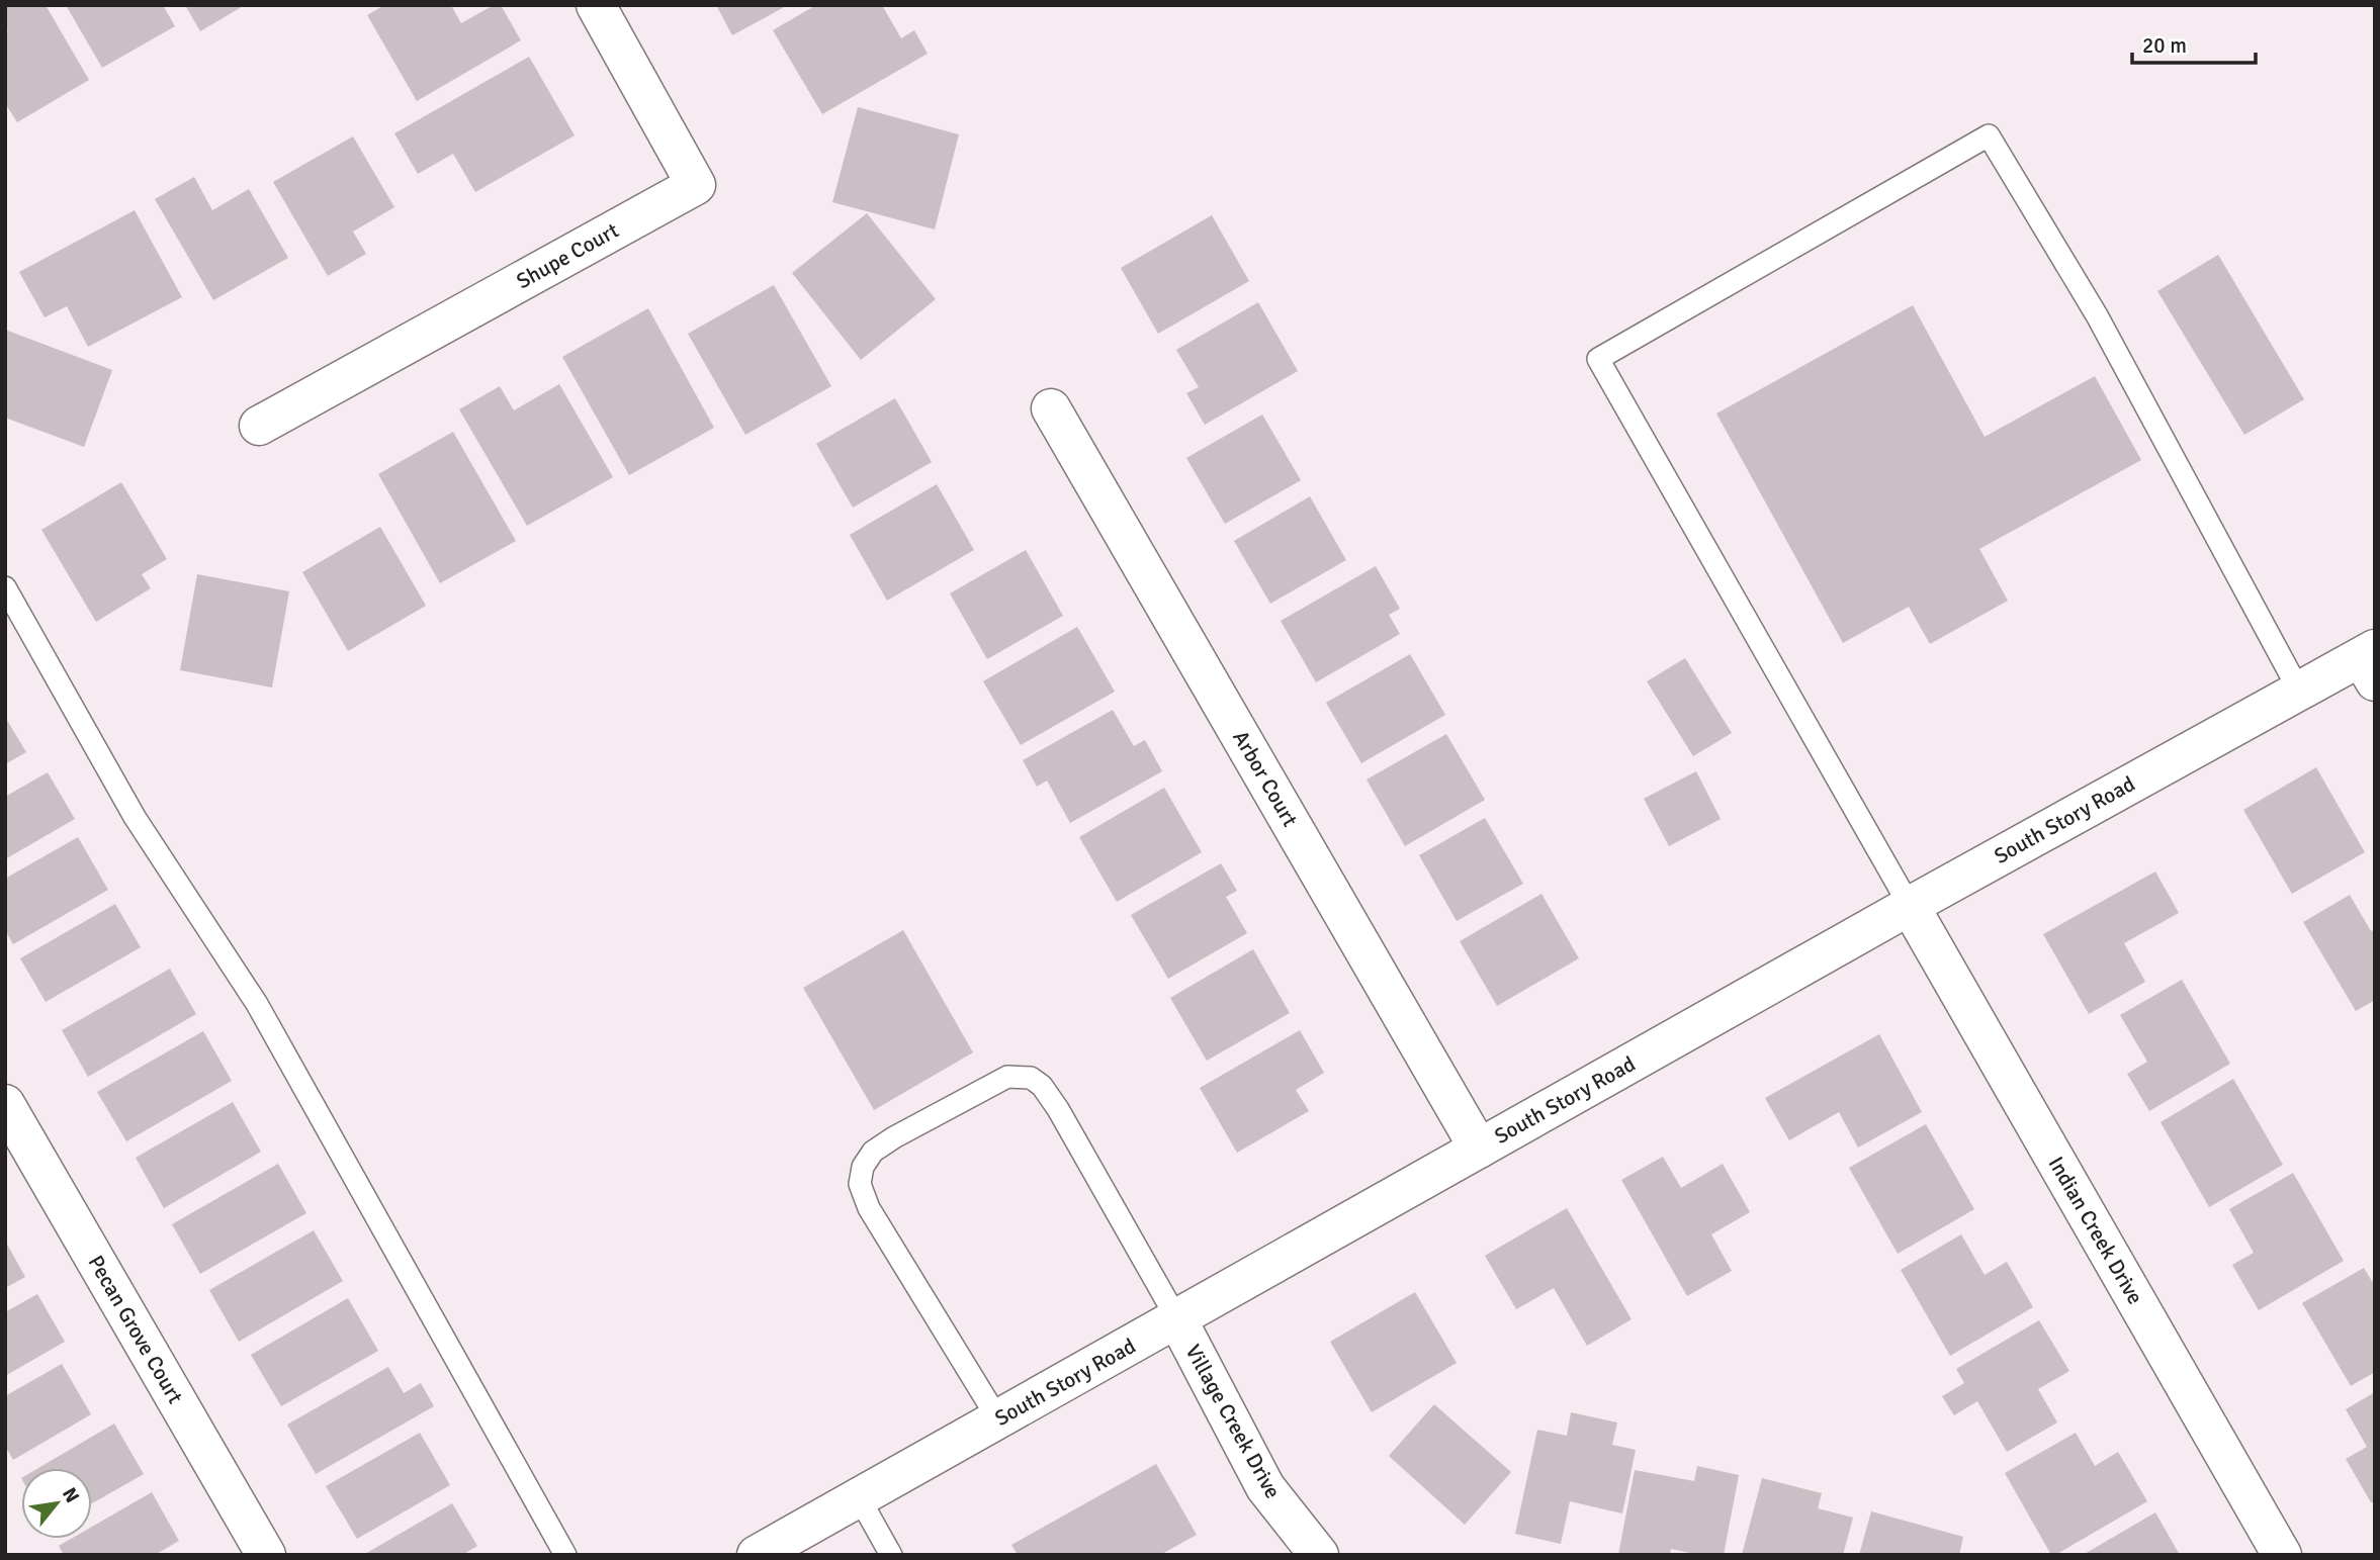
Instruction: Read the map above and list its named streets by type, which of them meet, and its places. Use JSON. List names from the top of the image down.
{
  "streets": {
    "street": [
      "Shupe Court",
      "Arbor Court",
      "South Story Road",
      "Indian Creek Drive",
      "Pecan Grove Court",
      "Village Creek Drive"
    ]
  },
  "crossings": [
    ["Arbor Court", "South Story Road"],
    ["South Story Road", "Indian Creek Drive"],
    ["South Story Road", "Village Creek Drive"]
  ],
  "scale_bar": "20 m",
  "north": "top right"
}
